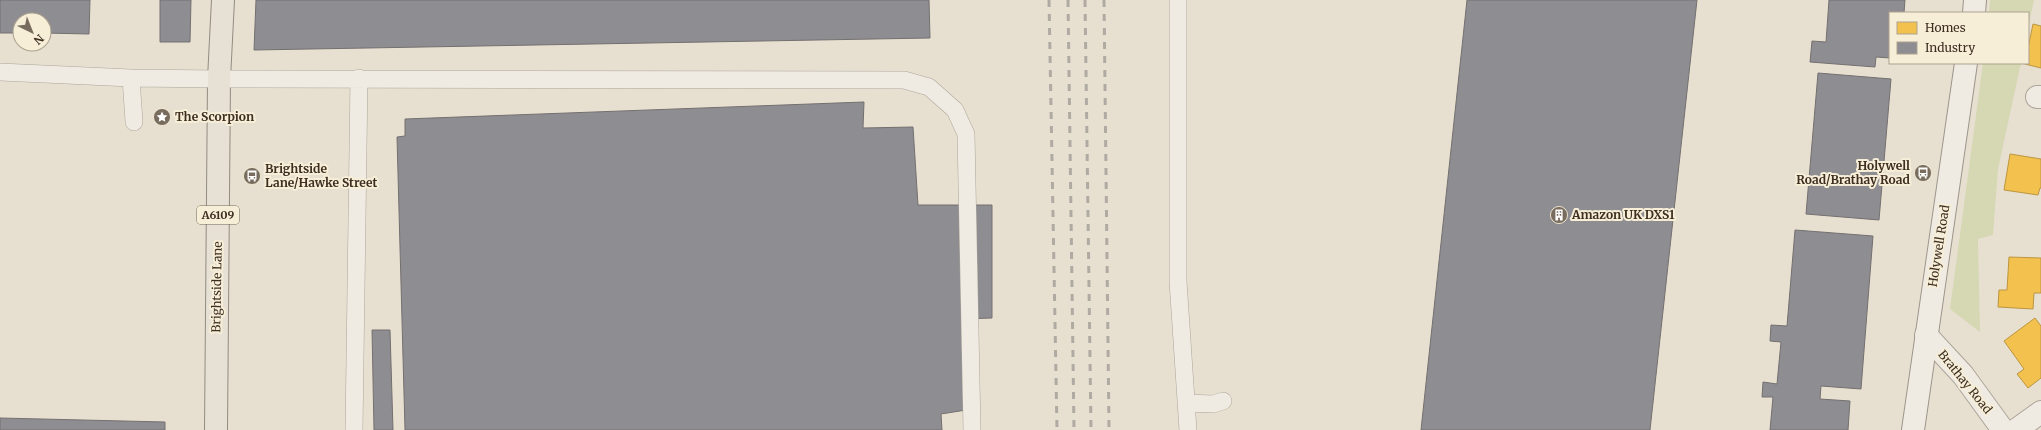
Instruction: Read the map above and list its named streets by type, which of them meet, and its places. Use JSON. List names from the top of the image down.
{
  "streets": {
    "main road": [
      "A6109",
      "Holywell Road",
      "Brightside Lane",
      "Brathay Road"
    ]
  },
  "crossings": [
    ["Holywell Road", "Brathay Road"]
  ],
  "places": {
    "place": ["The Scorpion"],
    "bus stop": ["Holywell Road/Brathay Road", "Brightside Lane/Hawke Street"],
    "building": ["Amazon UK DXS1"]
  },
  "legend": ["Homes", "Industry"],
  "north": "bottom right"
}
